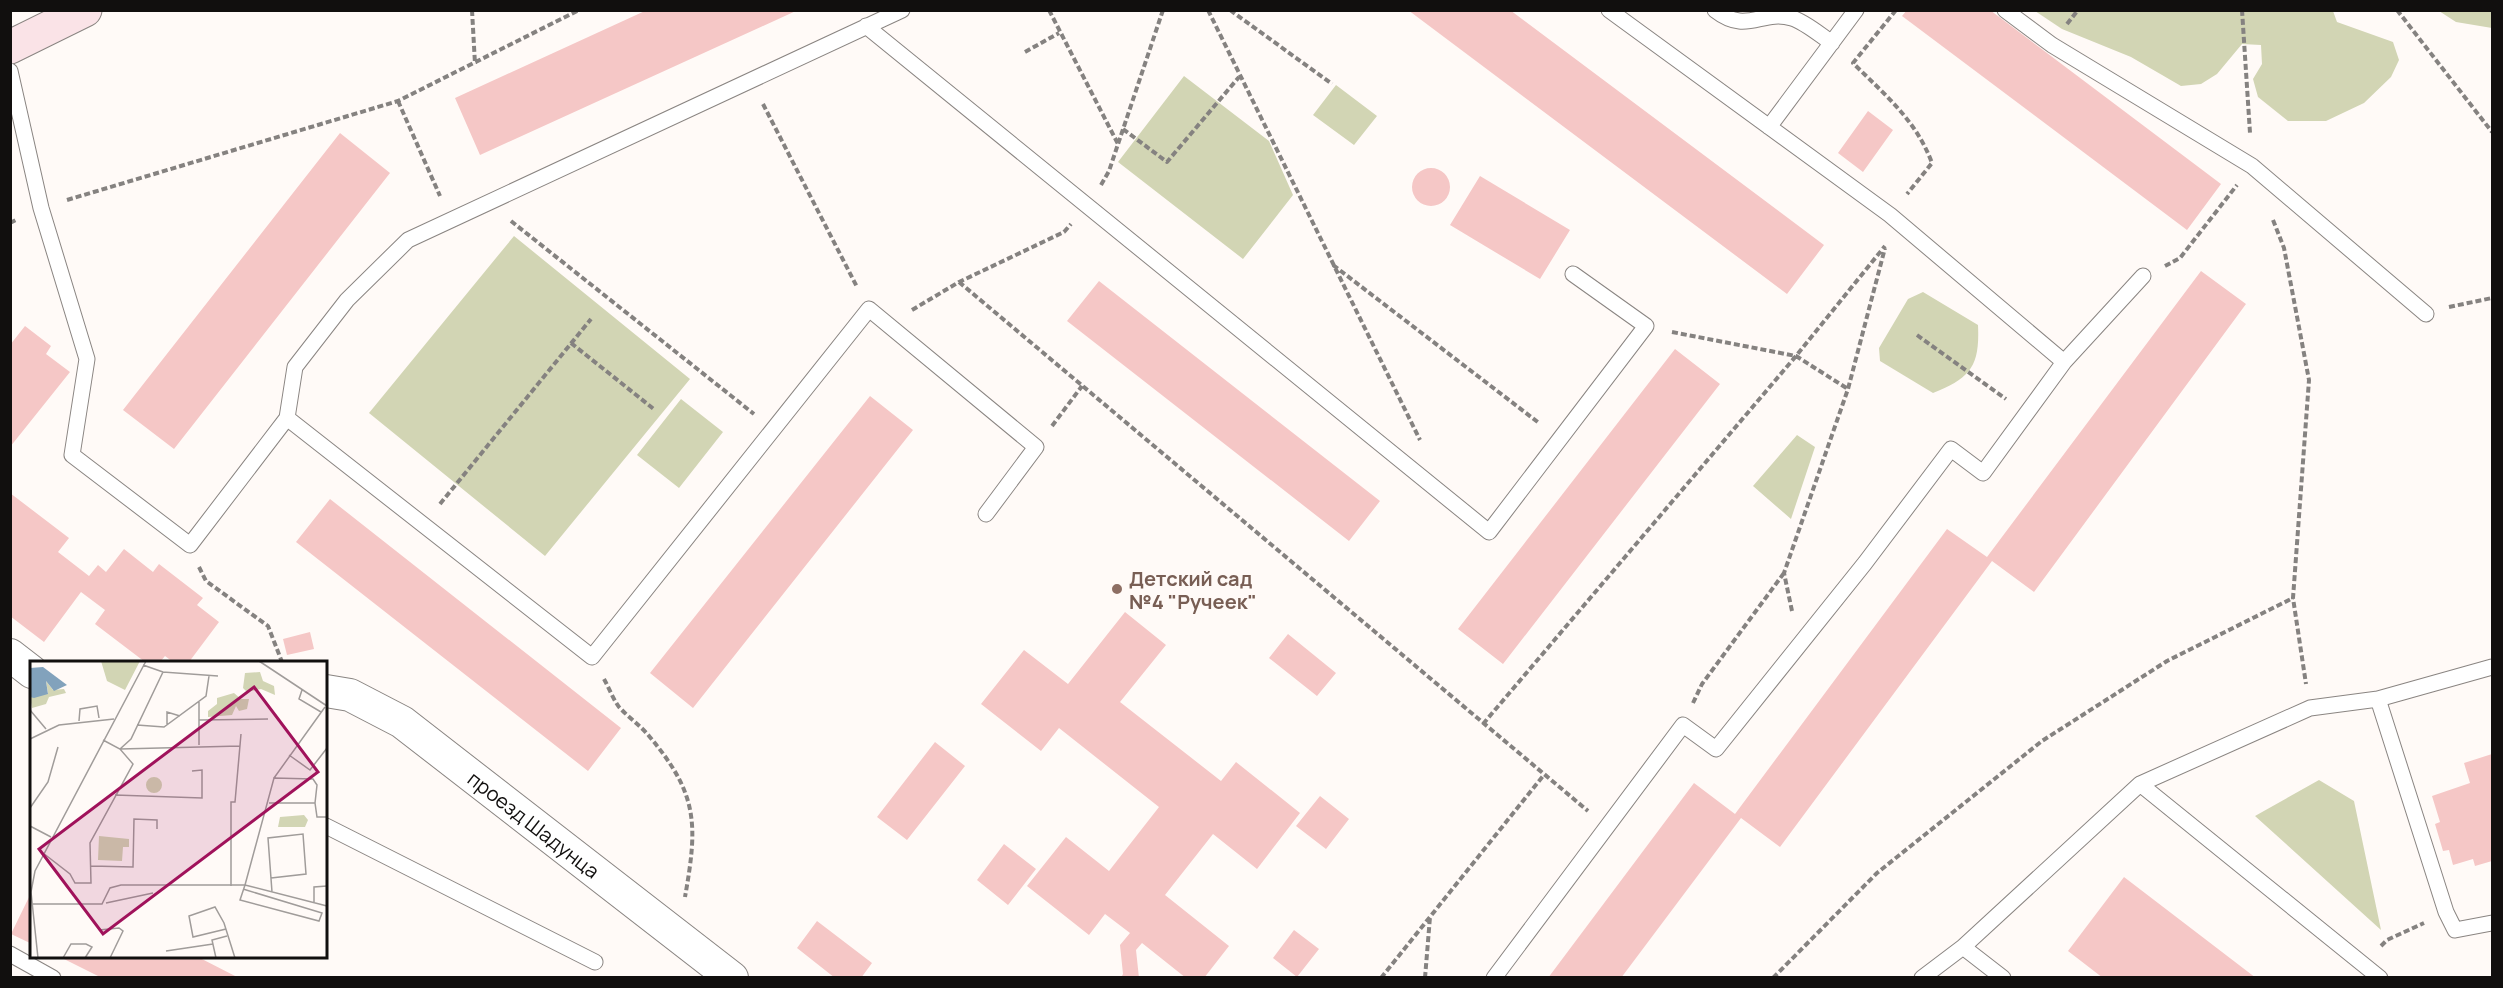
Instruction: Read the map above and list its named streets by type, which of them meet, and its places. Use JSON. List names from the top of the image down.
{
  "streets": {
    "street": ["проезд Шадунца"]
  },
  "places": ["Детский сад №4 \"Ручеек\""]
}
